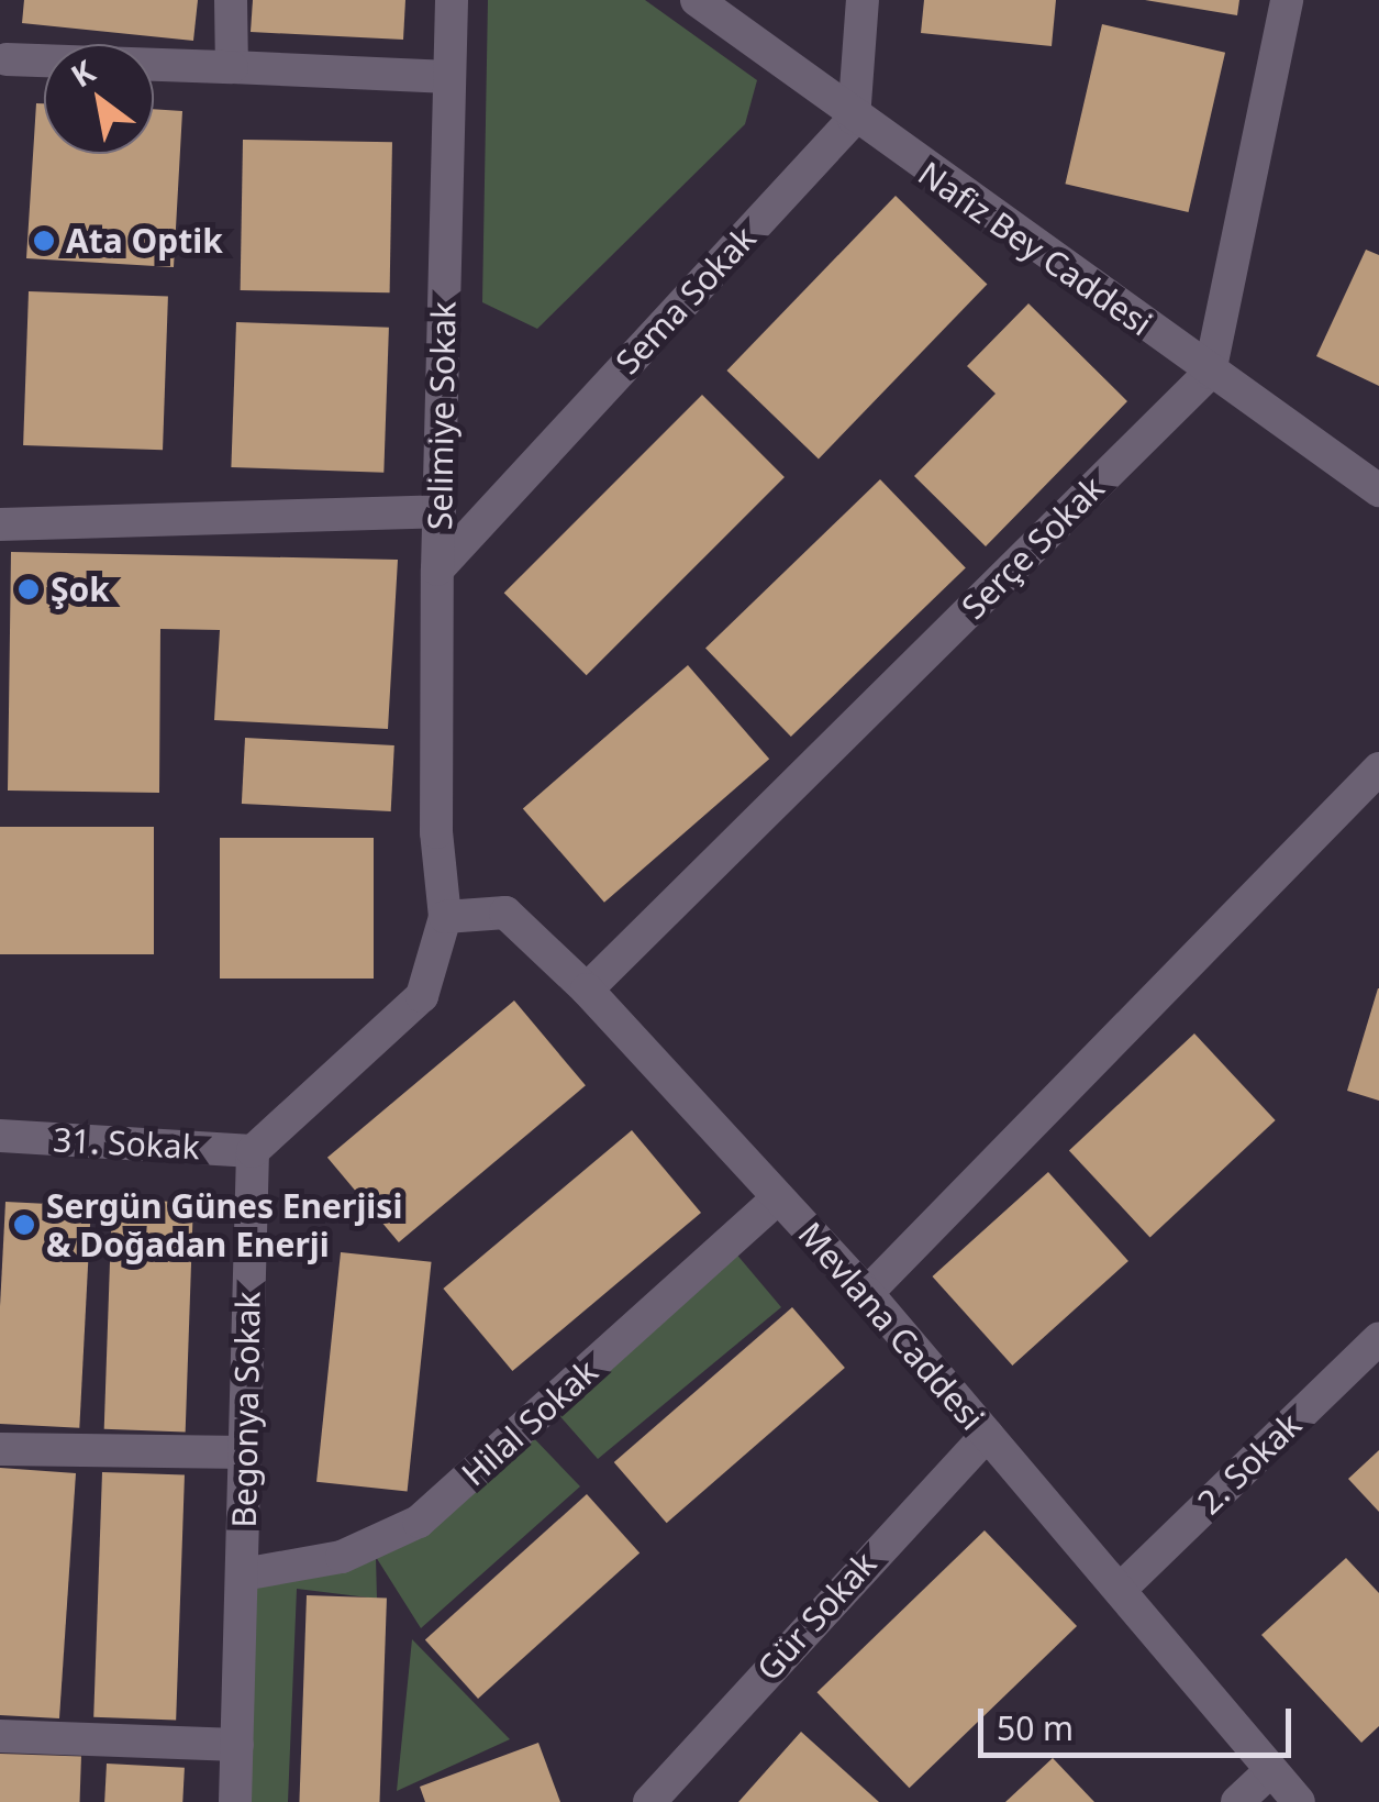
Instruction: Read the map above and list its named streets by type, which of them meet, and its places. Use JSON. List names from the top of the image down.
{
  "streets": {
    "street": [
      "Nafiz Bey Caddesi",
      "Sema Sokak",
      "Selimiye Sokak",
      "Serçe Sokak",
      "31. Sokak",
      "Mevlana Caddesi",
      "Begonya Sokak",
      "Hilal Sokak",
      "2. Sokak",
      "Gür Sokak"
    ]
  },
  "crossings": [
    ["Nafiz Bey Caddesi", "Sema Sokak"],
    ["Nafiz Bey Caddesi", "Serçe Sokak"],
    ["Sema Sokak", "Selimiye Sokak"],
    ["Selimiye Sokak", "Mevlana Caddesi"],
    ["Serçe Sokak", "Mevlana Caddesi"],
    ["31. Sokak", "Begonya Sokak"],
    ["Mevlana Caddesi", "Hilal Sokak"],
    ["Mevlana Caddesi", "2. Sokak"],
    ["Mevlana Caddesi", "Gür Sokak"],
    ["Begonya Sokak", "Hilal Sokak"]
  ],
  "places": ["Ata Optik", "Şok", "Sergün Günes Enerjisi & Doğadan Enerji"],
  "scale_bar": "50 m",
  "north": "top left"
}
